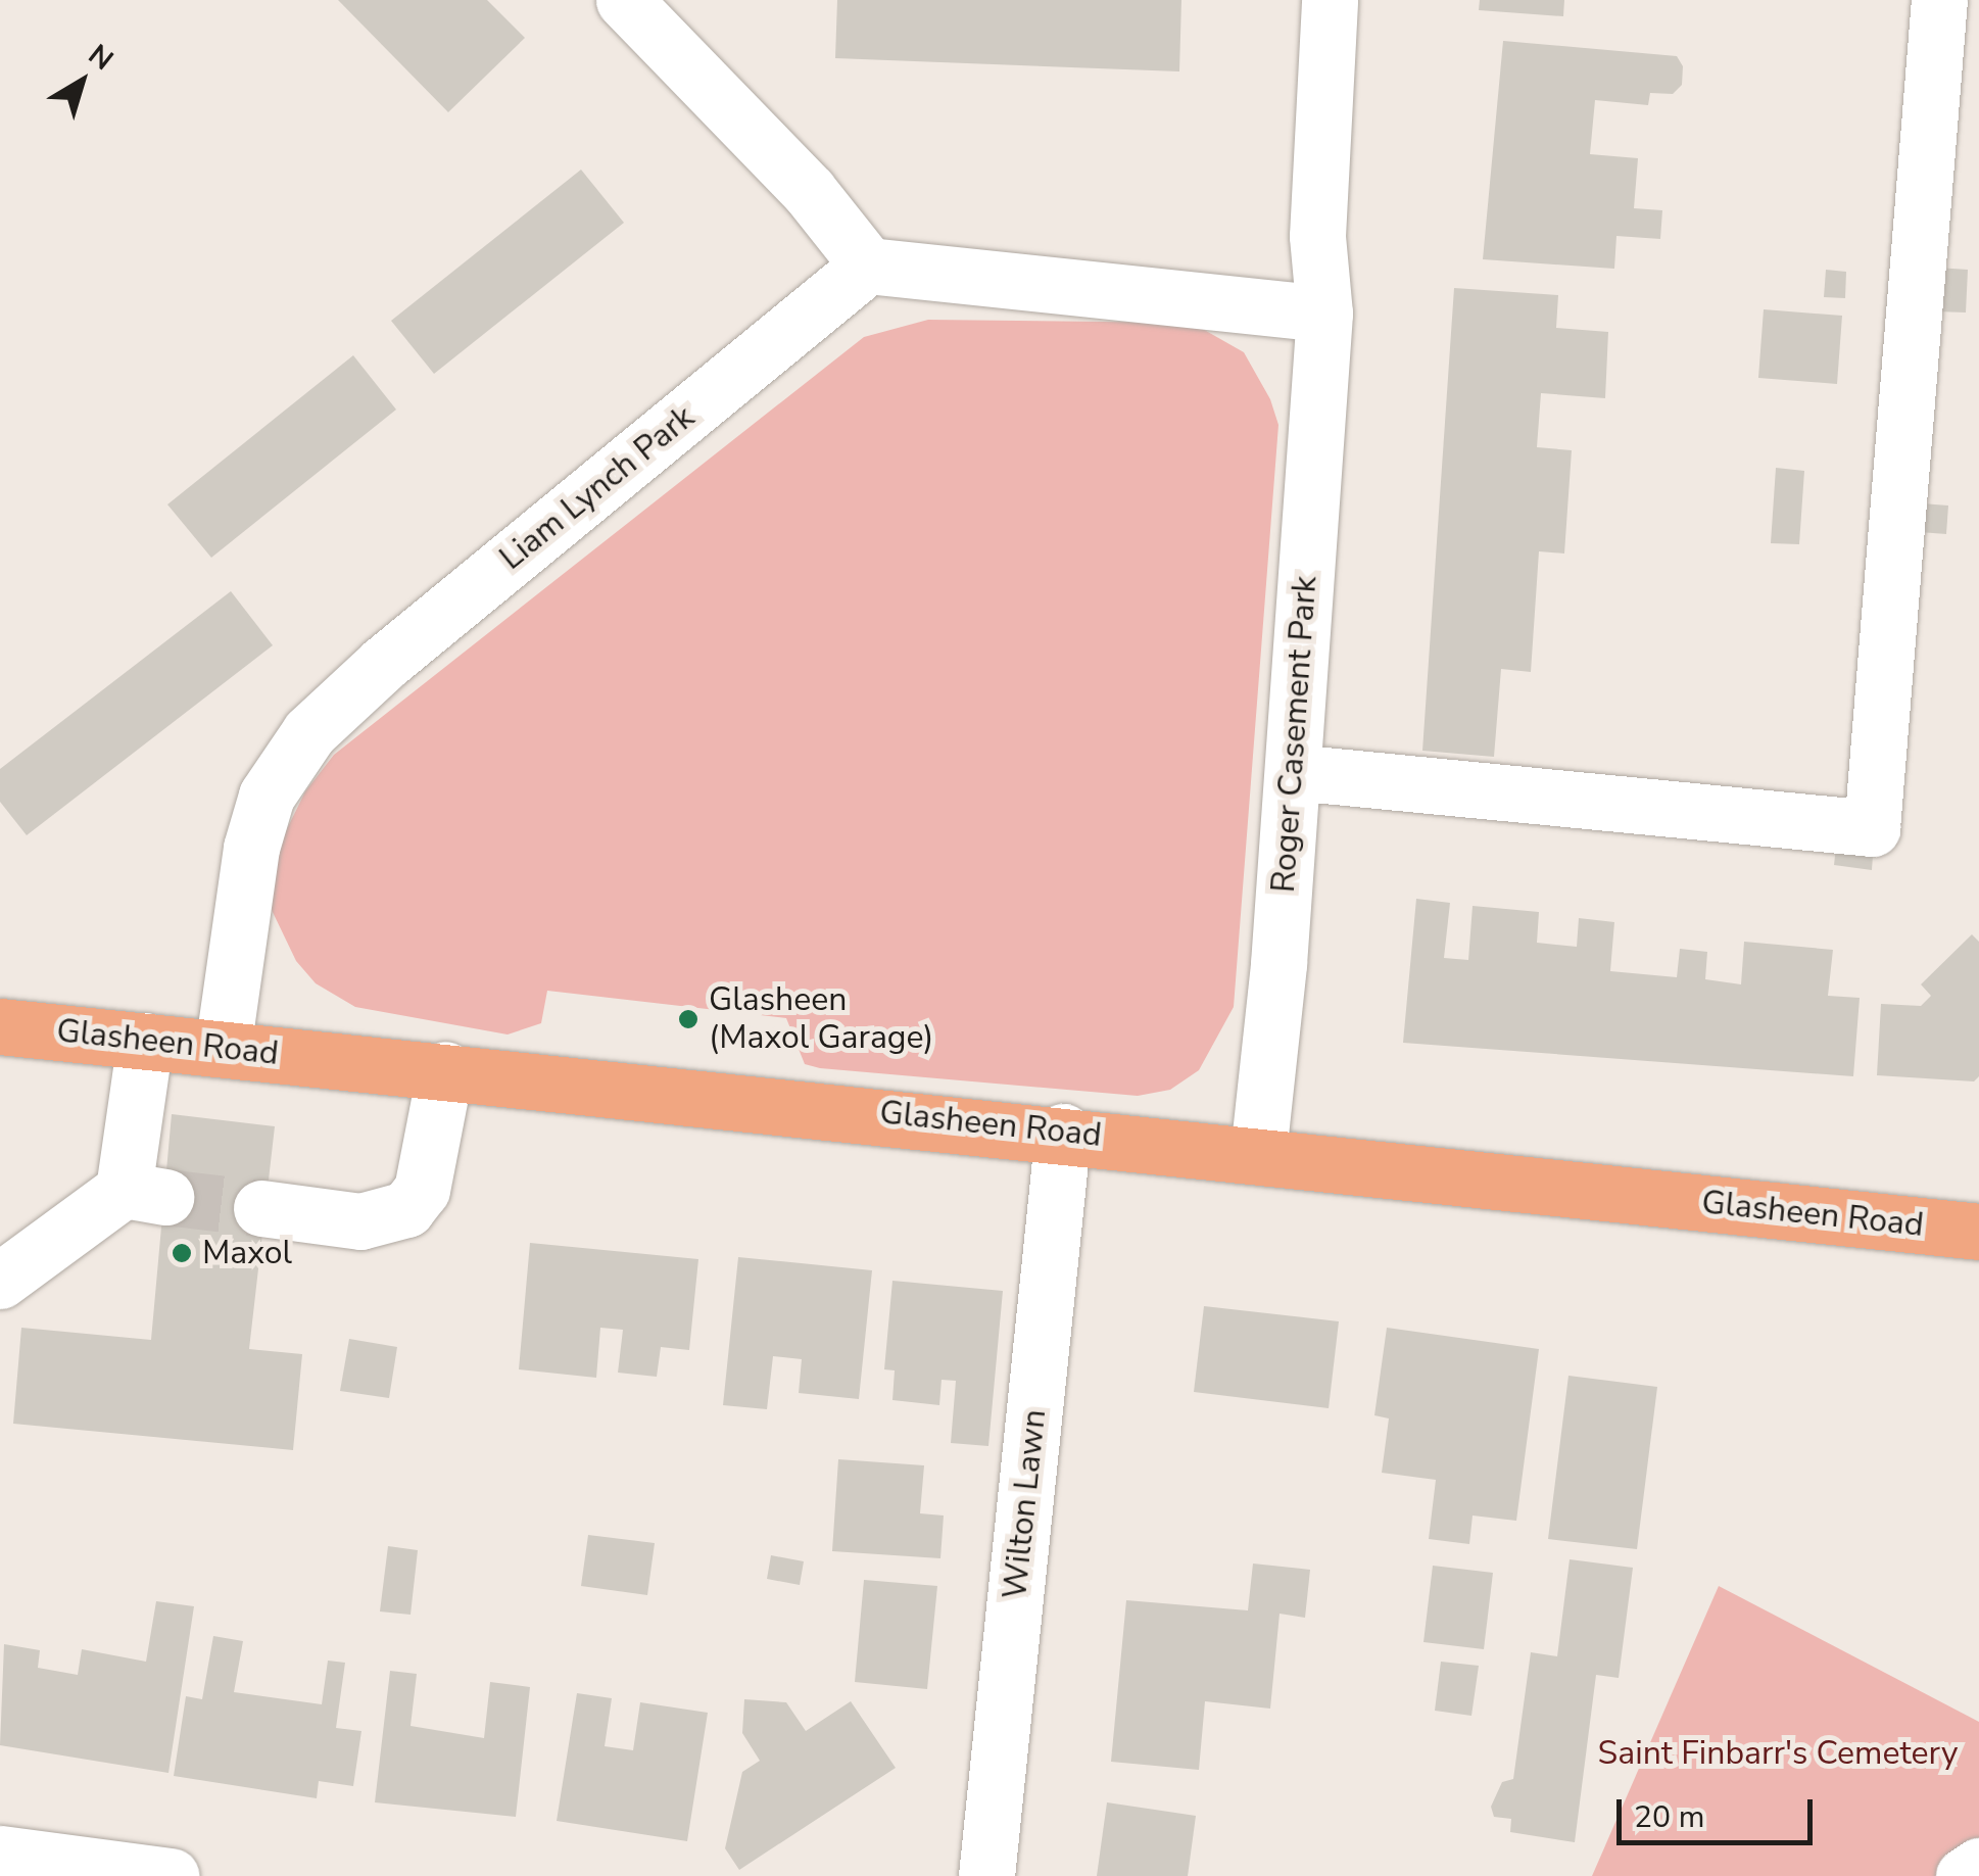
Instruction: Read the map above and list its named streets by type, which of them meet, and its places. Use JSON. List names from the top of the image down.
{
  "streets": {
    "main road": ["Glasheen Road"],
    "street": ["Liam Lynch Park", "Roger Casement Park", "Wilton Lawn"]
  },
  "crossings": [
    ["Liam Lynch Park", "Glasheen Road"],
    ["Roger Casement Park", "Glasheen Road"],
    ["Glasheen Road", "Wilton Lawn"]
  ],
  "parks": ["Saint Finbarr's Cemetery"],
  "places": ["Glasheen (Maxol Garage)", "Maxol"],
  "scale_bar": "20 m",
  "north": "top right"
}
